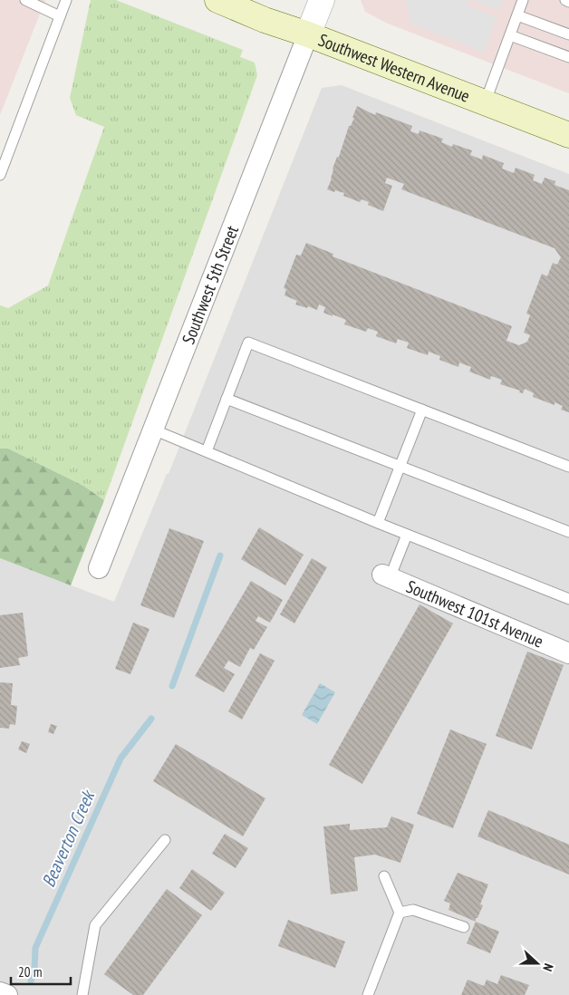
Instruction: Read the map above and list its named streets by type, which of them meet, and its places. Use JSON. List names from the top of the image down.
{
  "streets": {
    "main road": ["Southwest Western Avenue"],
    "street": ["Southwest 5th Street", "Southwest 101st Avenue"]
  },
  "crossings": [
    ["Southwest Western Avenue", "Southwest 5th Street"]
  ],
  "water": ["Beaverton Creek"],
  "scale_bar": "20 m",
  "north": "right"
}
